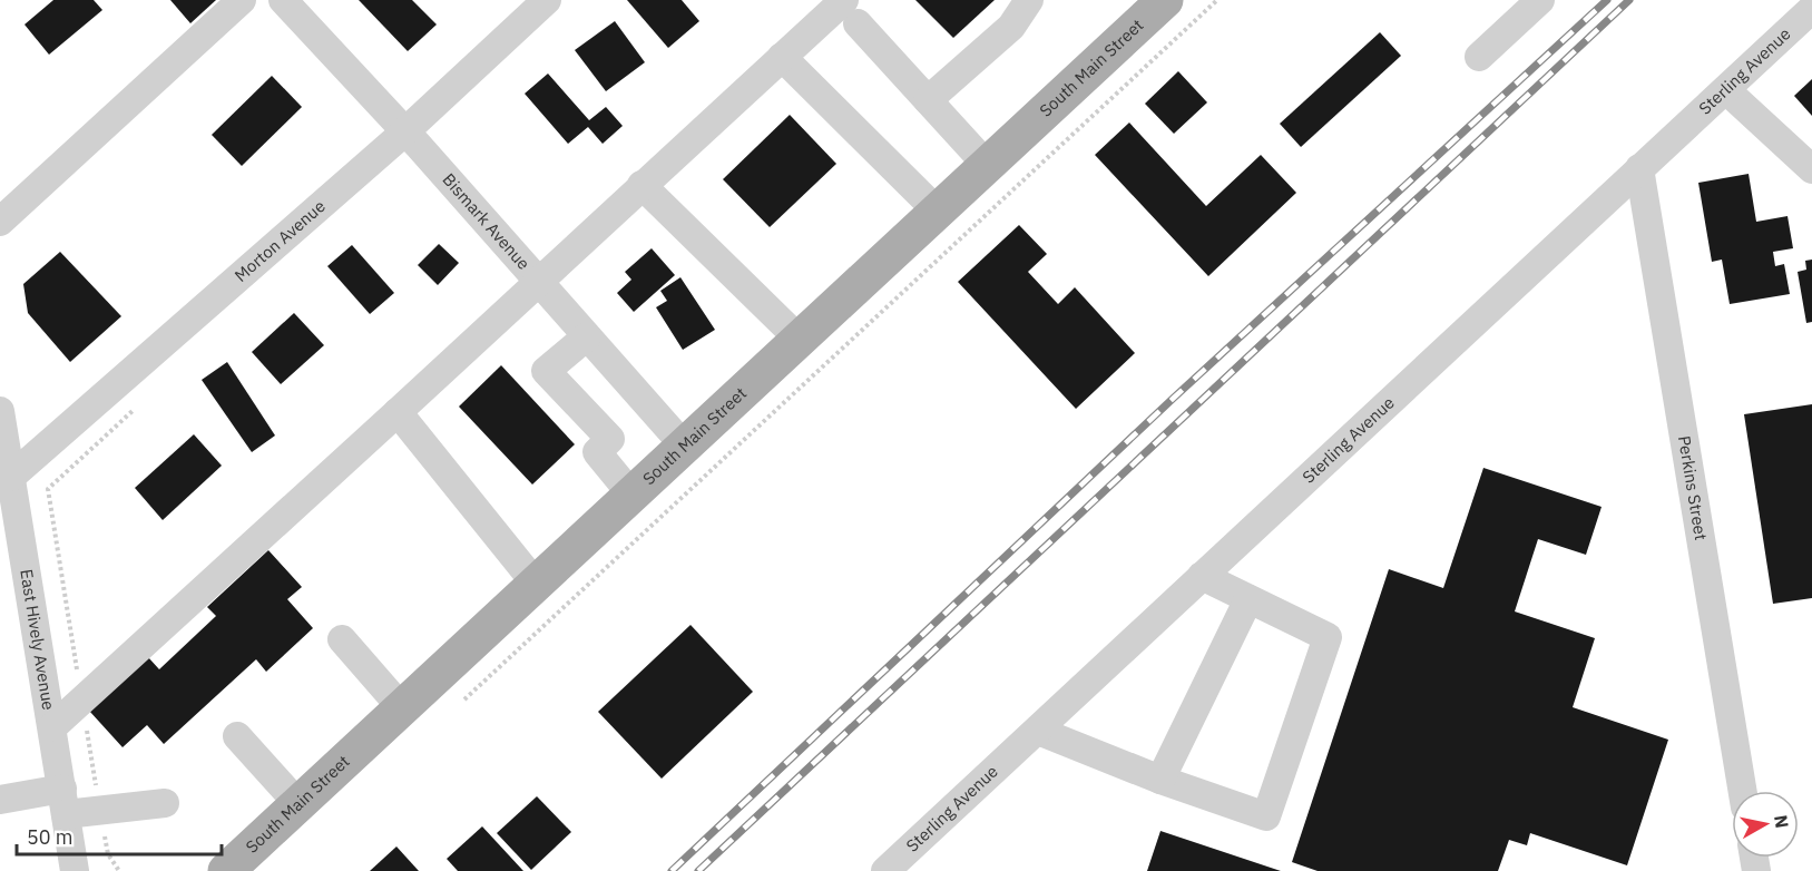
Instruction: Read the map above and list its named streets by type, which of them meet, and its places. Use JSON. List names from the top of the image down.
{
  "streets": {
    "main road": ["South Main Street"],
    "street": [
      "Sterling Avenue",
      "Bismark Avenue",
      "Morton Avenue",
      "Perkins Street",
      "East Hively Avenue"
    ]
  },
  "crossings": [
    ["South Main Street", "Bismark Avenue"],
    ["Sterling Avenue", "Perkins Street"],
    ["Bismark Avenue", "Morton Avenue"],
    ["Morton Avenue", "East Hively Avenue"]
  ],
  "scale_bar": "50 m",
  "north": "right"
}
